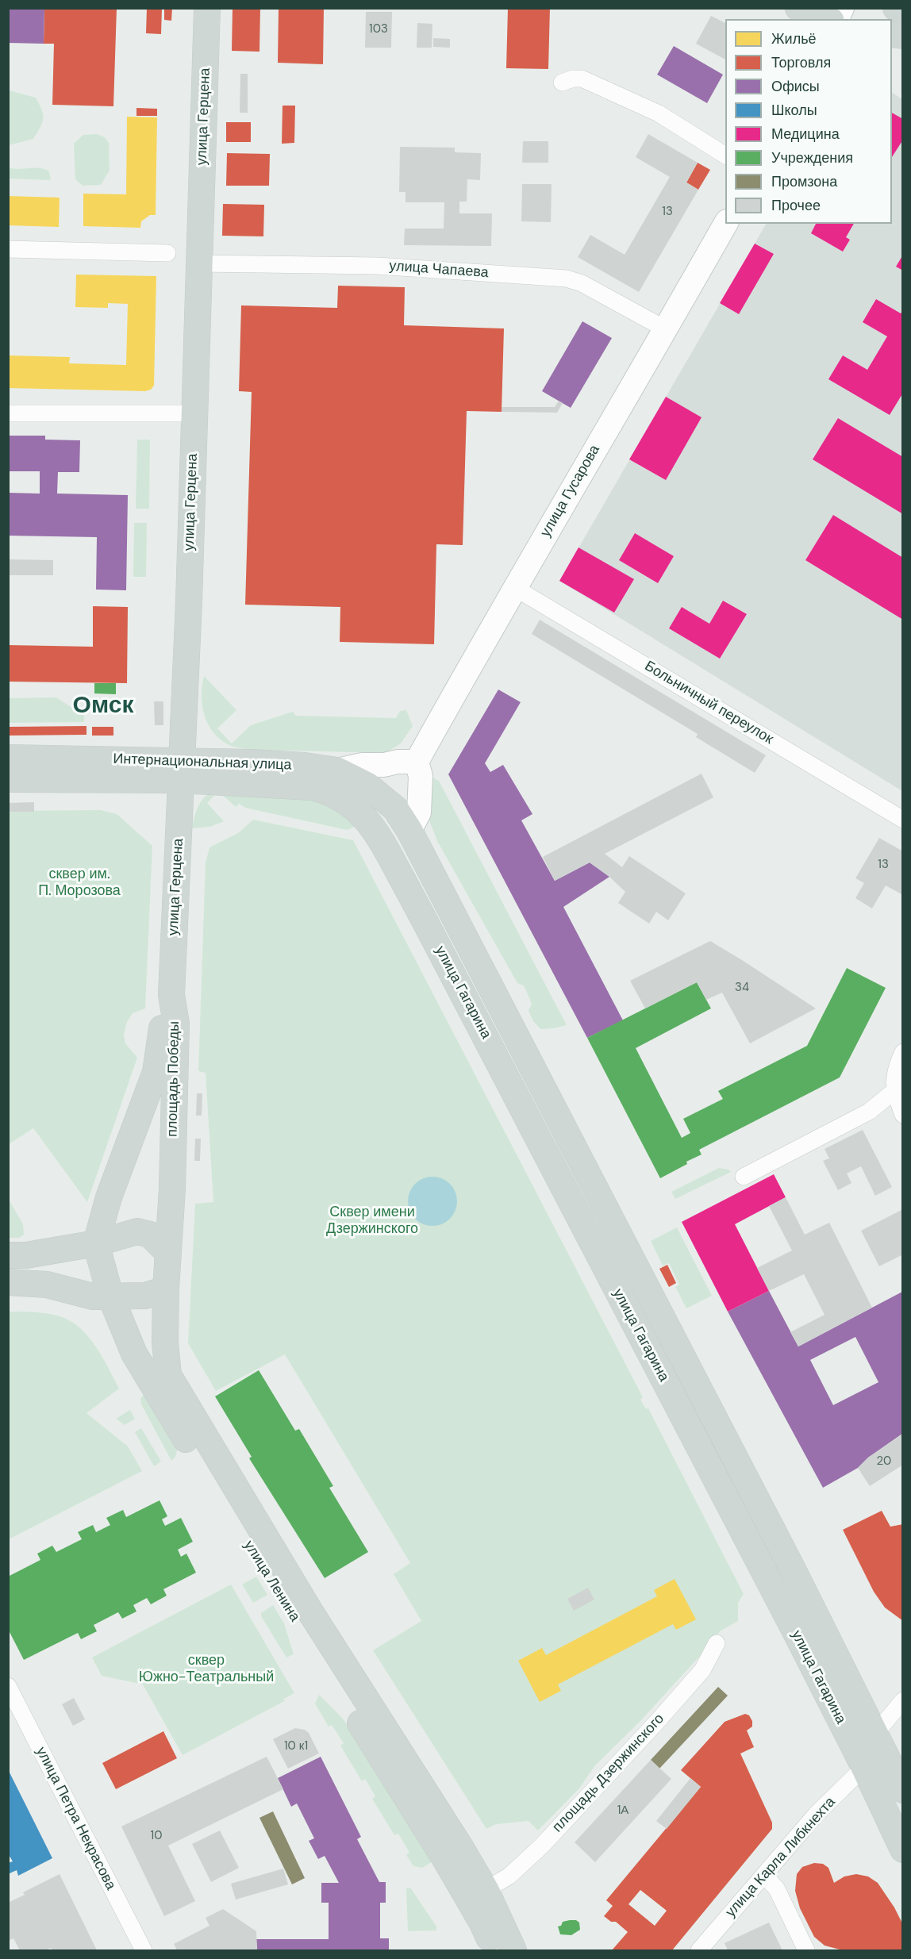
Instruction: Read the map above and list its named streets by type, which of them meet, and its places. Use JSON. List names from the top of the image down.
{
  "streets": {
    "main road": [
      "улица Герцена",
      "улица Гусарова",
      "Интернациональная улица",
      "улица Гагарина",
      "площадь Победы",
      "улица Ленина"
    ],
    "street": [
      "улица Чапаева",
      "Больничный переулок",
      "площадь Дзержинского",
      "улица Петра Некрасова",
      "улица Карла Либкнехта"
    ]
  },
  "crossings": [
    ["улица Герцена", "улица Чапаева"],
    ["улица Герцена", "Интернациональная улица"],
    ["улица Герцена", "площадь Победы"],
    ["улица Чапаева", "улица Гусарова"],
    ["улица Гусарова", "Больничный переулок"],
    ["Интернациональная улица", "улица Гагарина"],
    ["улица Гагарина", "улица Карла Либкнехта"],
    ["площадь Победы", "улица Ленина"],
    ["улица Ленина", "площадь Дзержинского"]
  ],
  "districts": ["Омск"],
  "parks": ["сквер им. П. Морозова", "Сквер имени Дзержинского", "сквер Южно-Театральный"],
  "house_numbers": [
    "103",
    "13",
    "13",
    "34",
    "20",
    "10 к1",
    "1А",
    "10"
  ],
  "legend": [
    "Жильё",
    "Торговля",
    "Офисы",
    "Школы",
    "Медицина",
    "Учреждения",
    "Промзона",
    "Прочее"
  ]
}
